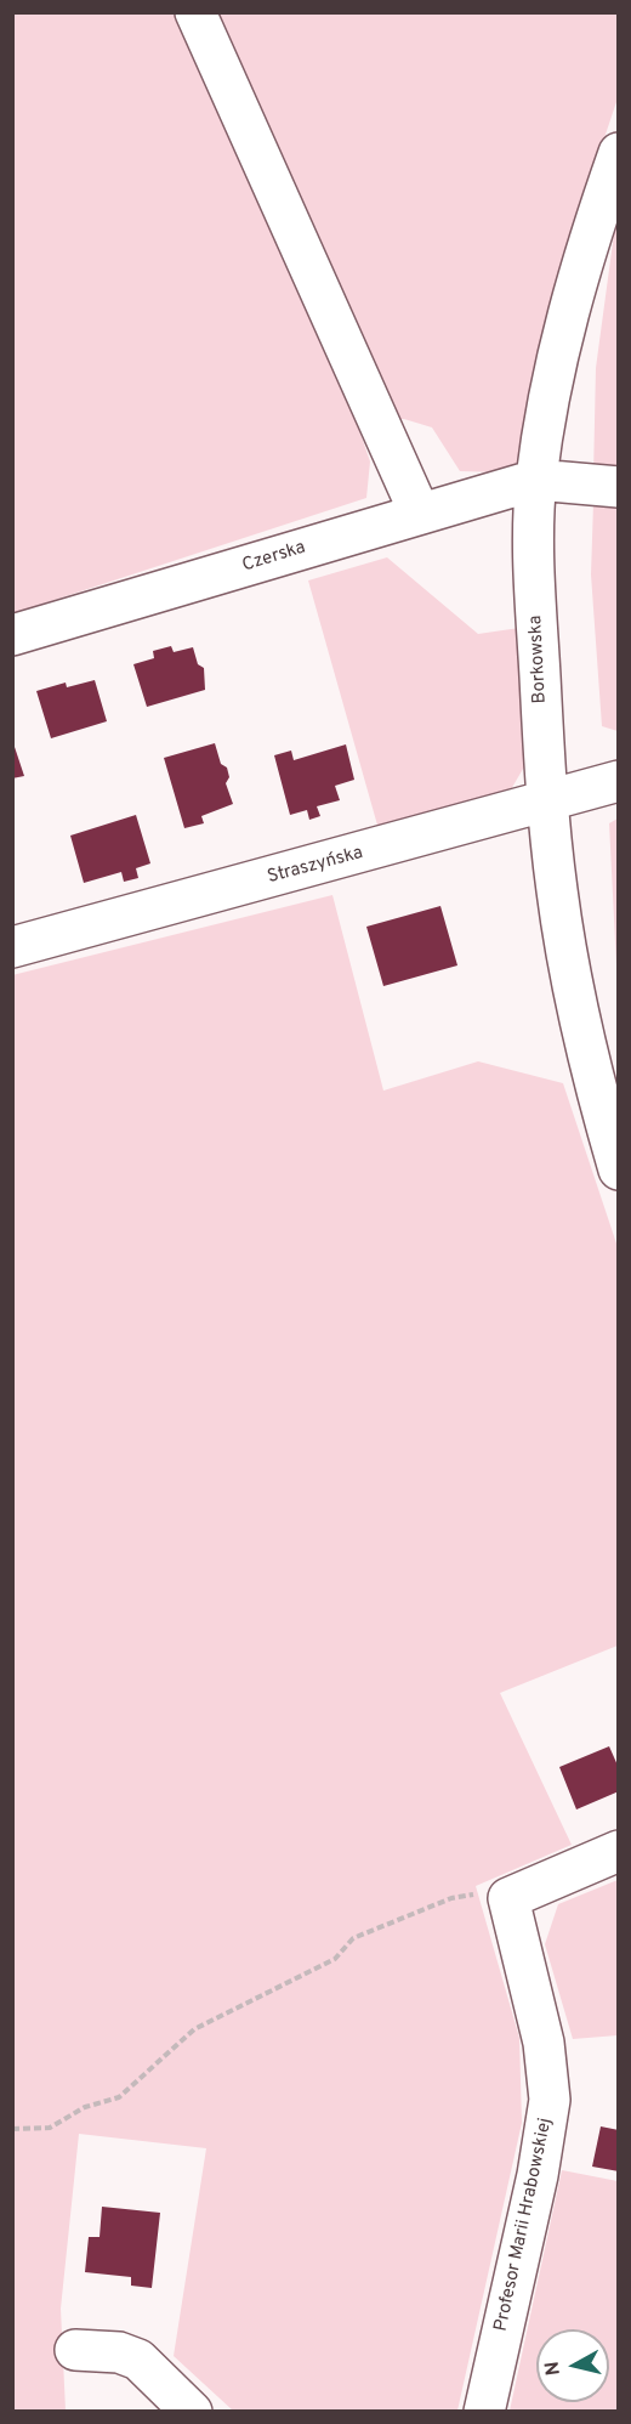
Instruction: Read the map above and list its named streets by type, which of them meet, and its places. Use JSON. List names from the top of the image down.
{
  "streets": {
    "street": [
      "Czerska",
      "Borkowska",
      "Straszyńska",
      "Profesor Marii Hrabowskiej"
    ]
  },
  "crossings": [
    ["Czerska", "Borkowska"],
    ["Borkowska", "Straszyńska"]
  ],
  "north": "left"
}
